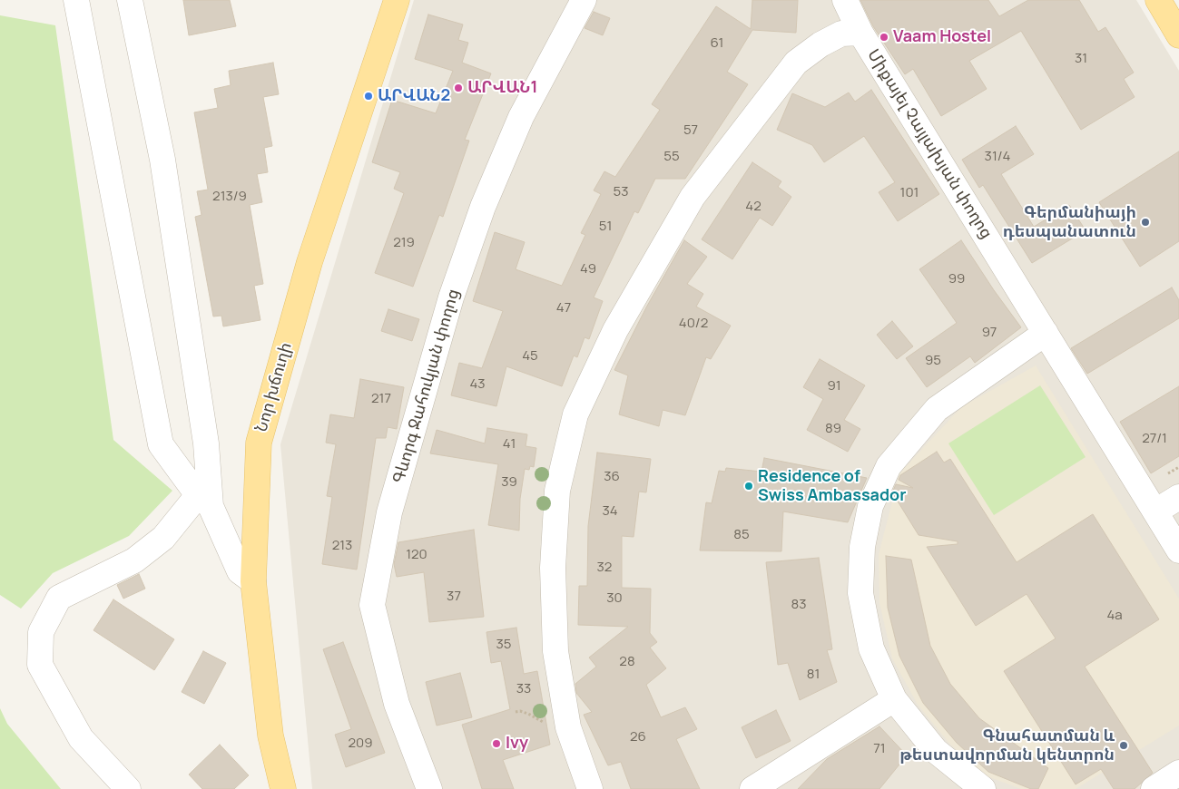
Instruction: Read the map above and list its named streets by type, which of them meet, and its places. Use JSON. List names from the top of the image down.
{
  "streets": {
    "main road": ["Նոր խճուղի"],
    "street": ["Միքայել Չայլախյան փողոց", "Գևորգ Ջահուկյան փողոց"]
  },
  "places": [
    "Vaam Hostel",
    "ԱՐՎԱՆ1",
    "ԱՐՎԱՆ2",
    "Գերմանիայի դեսպանատուն",
    "Residence of Swiss Ambassador",
    "Ivy",
    "Գնահատման և թեստավորման կենտրոն"
  ],
  "house_numbers": [
    "61",
    "31",
    "57",
    "55",
    "31/4",
    "53",
    "101",
    "213/9",
    "42",
    "51",
    "219",
    "49",
    "99",
    "47",
    "40/2",
    "97",
    "45",
    "95",
    "43",
    "91",
    "217",
    "89",
    "27/1",
    "41",
    "36",
    "39",
    "34",
    "85",
    "213",
    "120",
    "32",
    "37",
    "30",
    "83",
    "4a",
    "35",
    "28",
    "81",
    "33",
    "26",
    "209",
    "71"
  ]
}
